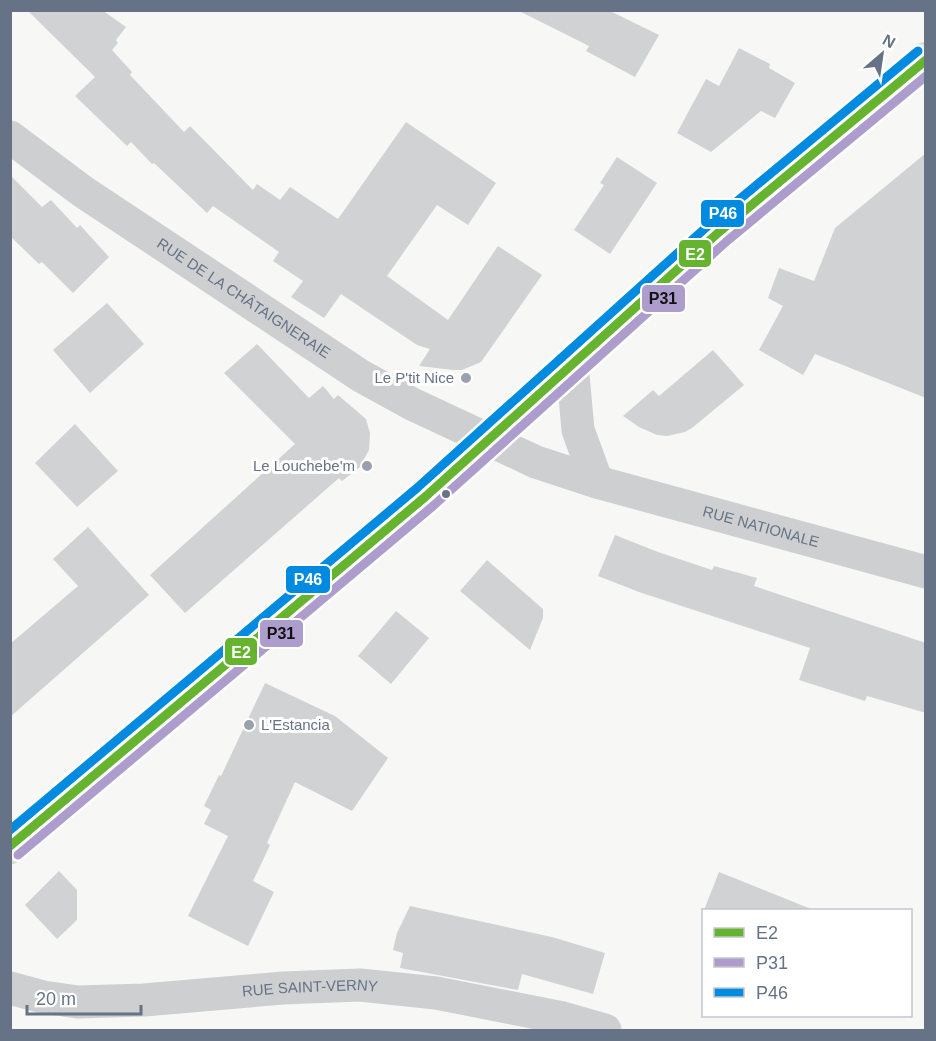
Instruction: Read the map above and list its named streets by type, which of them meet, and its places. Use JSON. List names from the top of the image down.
{
  "streets": {
    "street": ["RUE DE LA CHÂTAIGNERAIE", "RUE NATIONALE", "RUE SAINT-VERNY"]
  },
  "crossings": [
    ["RUE DE LA CHÂTAIGNERAIE", "RUE NATIONALE"]
  ],
  "places": ["Le P'tit Nice", "Le Louchebe'm", "L'Estancia"],
  "lines": ["transit line P46", "transit line E2", "transit line P31"],
  "legend": ["E2", "P31", "P46"],
  "scale_bar": "20 m",
  "north": "top right"
}
